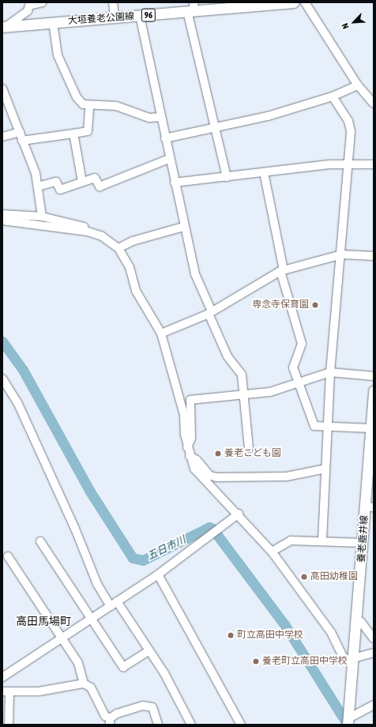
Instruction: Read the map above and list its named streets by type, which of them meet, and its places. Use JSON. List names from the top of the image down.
{
  "streets": {
    "main road": ["96", "大垣養老公園線", "養老垂井線"]
  },
  "districts": ["高田馬場町"],
  "water": ["五日市川"],
  "places": [
    "専念寺保育園",
    "養老こども園",
    "高田幼稚園",
    "町立高田中学校",
    "養老町立高田中学校"
  ],
  "north": "bottom left"
}
